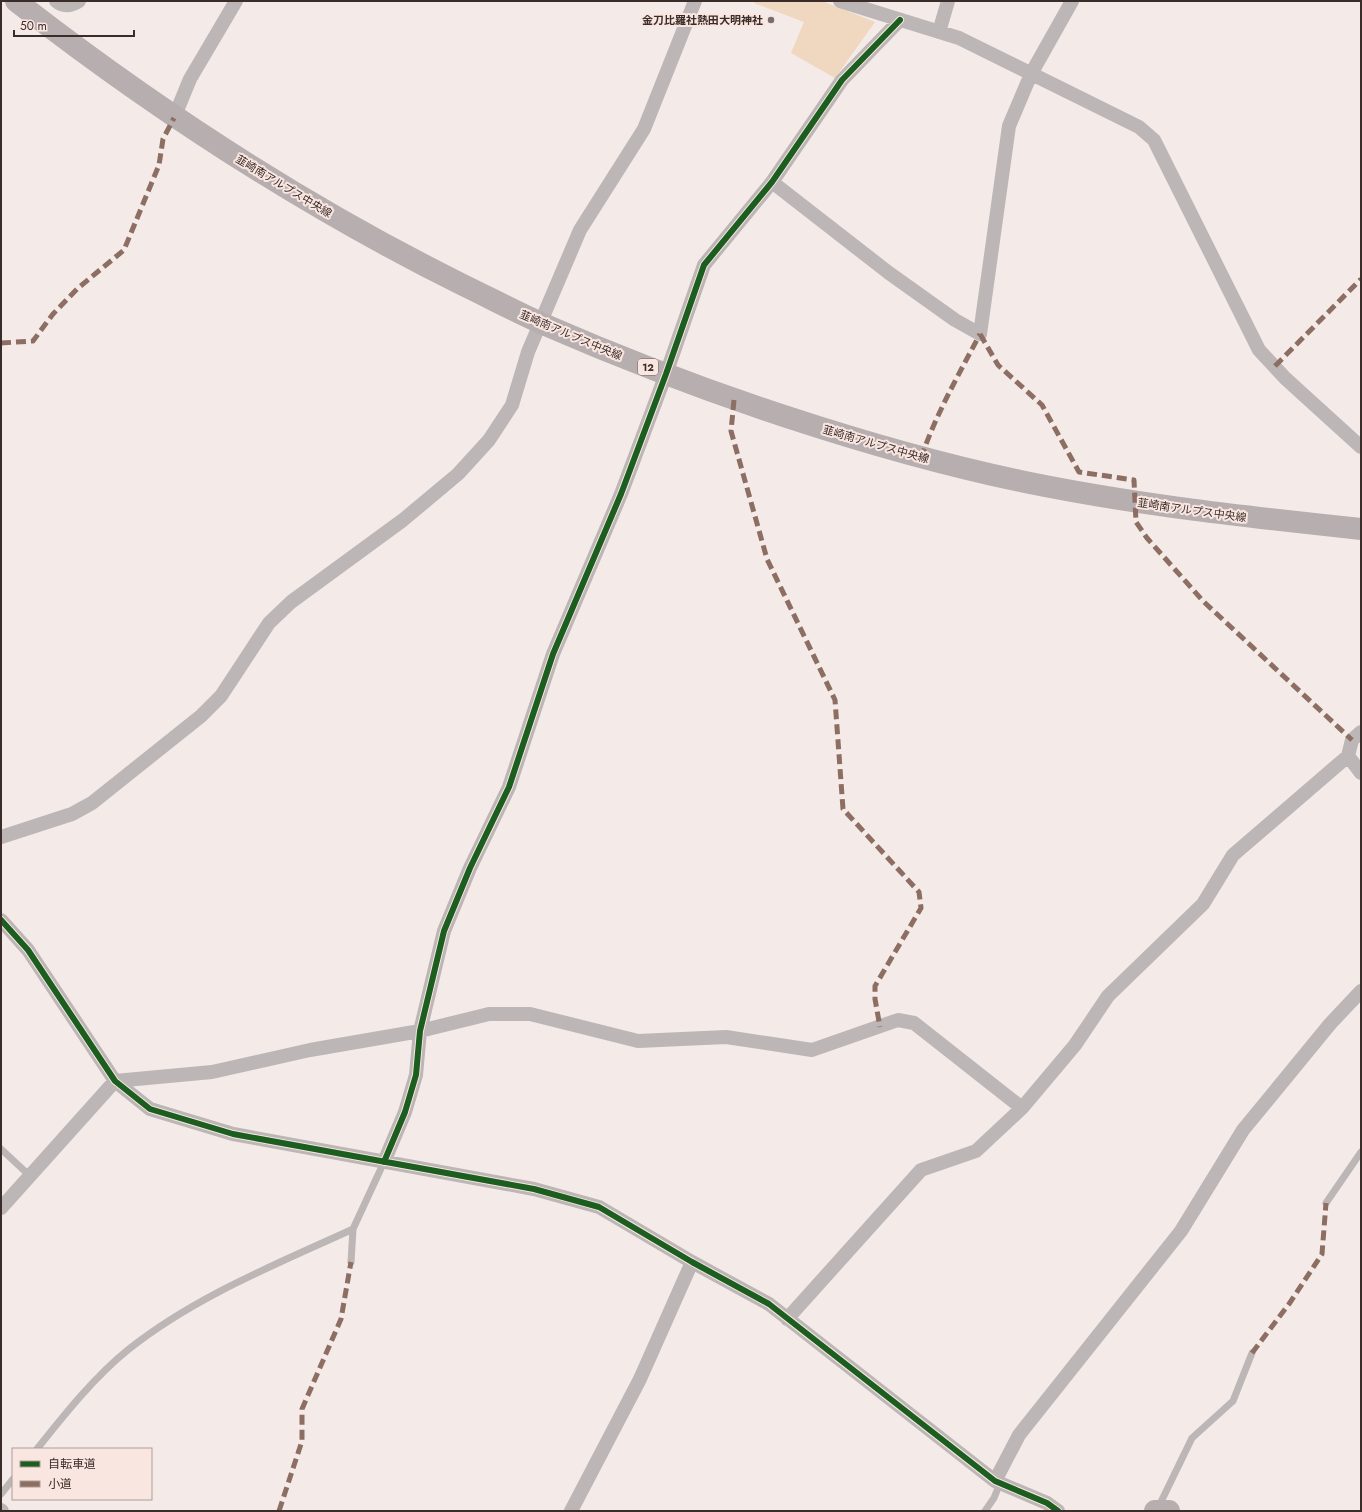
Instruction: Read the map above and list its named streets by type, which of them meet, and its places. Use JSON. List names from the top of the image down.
{
  "streets": {
    "main road": ["韮崎南アルプス中央線", "12"]
  },
  "places": ["金刀比羅社熱田大明神社"],
  "legend": ["自転車道", "小道"],
  "scale_bar": "50 m"
}
